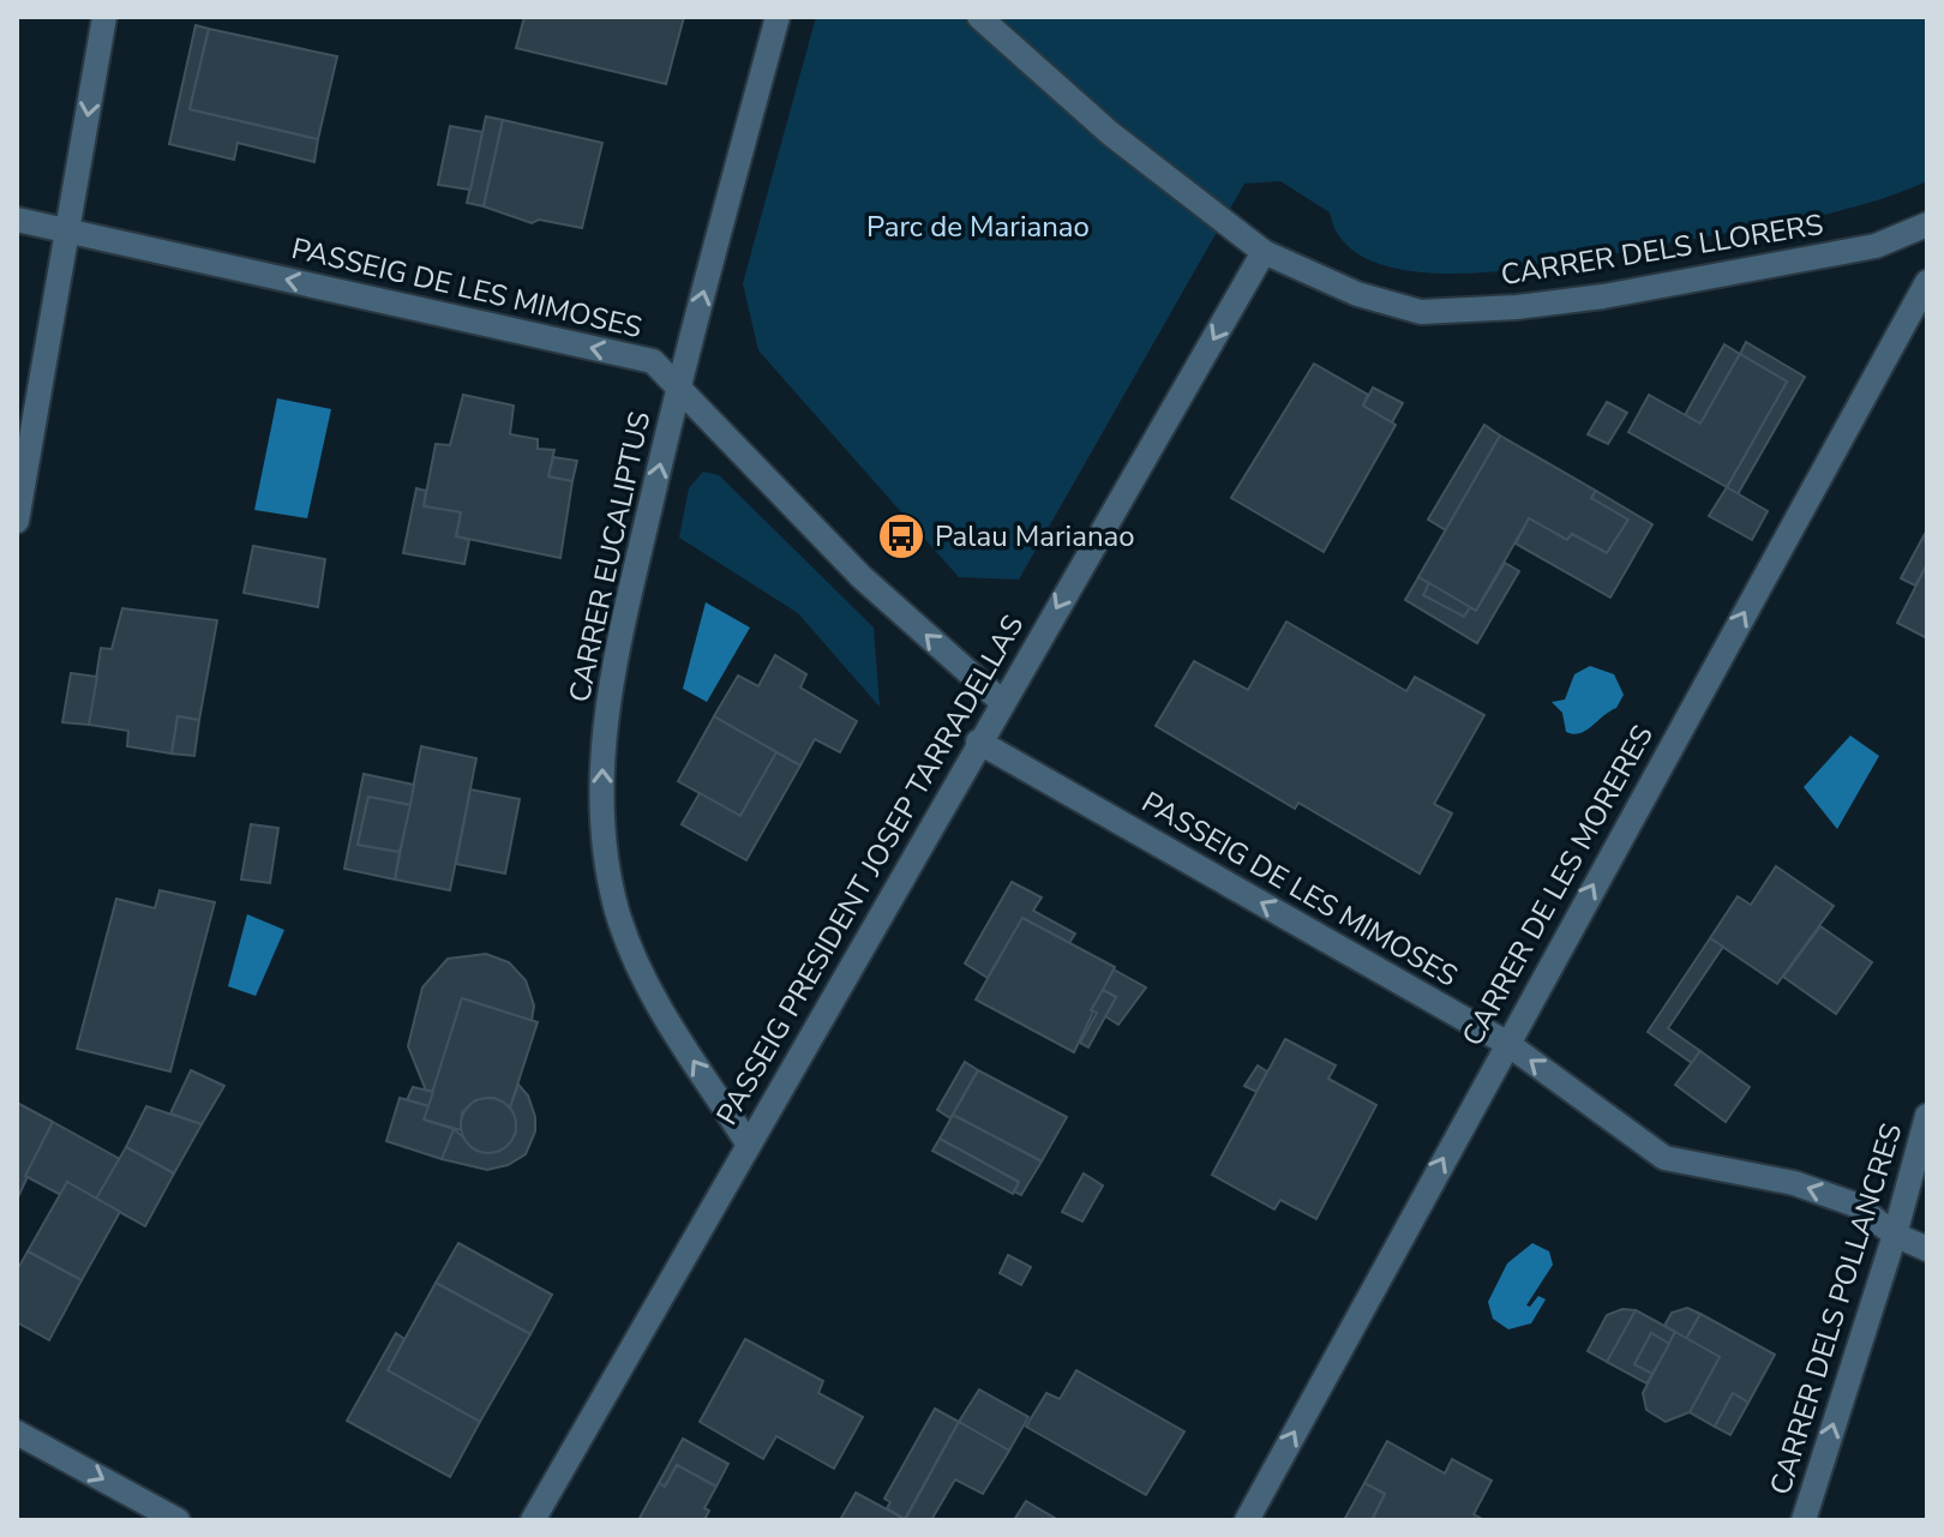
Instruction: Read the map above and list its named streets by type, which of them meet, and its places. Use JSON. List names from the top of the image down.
{
  "streets": {
    "street": [
      "CARRER DELS LLORERS",
      "PASSEIG DE LES MIMOSES",
      "CARRER EUCALIPTUS",
      "PASSEIG PRESIDENT JOSEP TARRADELLAS",
      "CARRER DE LES MORERES",
      "CARRER DELS POLLANCRES"
    ]
  },
  "crossings": [
    ["CARRER DELS LLORERS", "PASSEIG PRESIDENT JOSEP TARRADELLAS"],
    ["PASSEIG DE LES MIMOSES", "CARRER EUCALIPTUS"],
    ["PASSEIG DE LES MIMOSES", "PASSEIG PRESIDENT JOSEP TARRADELLAS"],
    ["PASSEIG DE LES MIMOSES", "CARRER DE LES MORERES"],
    ["PASSEIG DE LES MIMOSES", "CARRER DELS POLLANCRES"],
    ["CARRER EUCALIPTUS", "PASSEIG PRESIDENT JOSEP TARRADELLAS"]
  ],
  "one_way": [
    "PASSEIG DE LES MIMOSES",
    "CARRER EUCALIPTUS",
    "PASSEIG PRESIDENT JOSEP TARRADELLAS",
    "CARRER DE LES MORERES",
    "CARRER DELS POLLANCRES"
  ],
  "parks": ["Parc de Marianao"],
  "places": {
    "bus stop": ["Palau Marianao"]
  }
}
